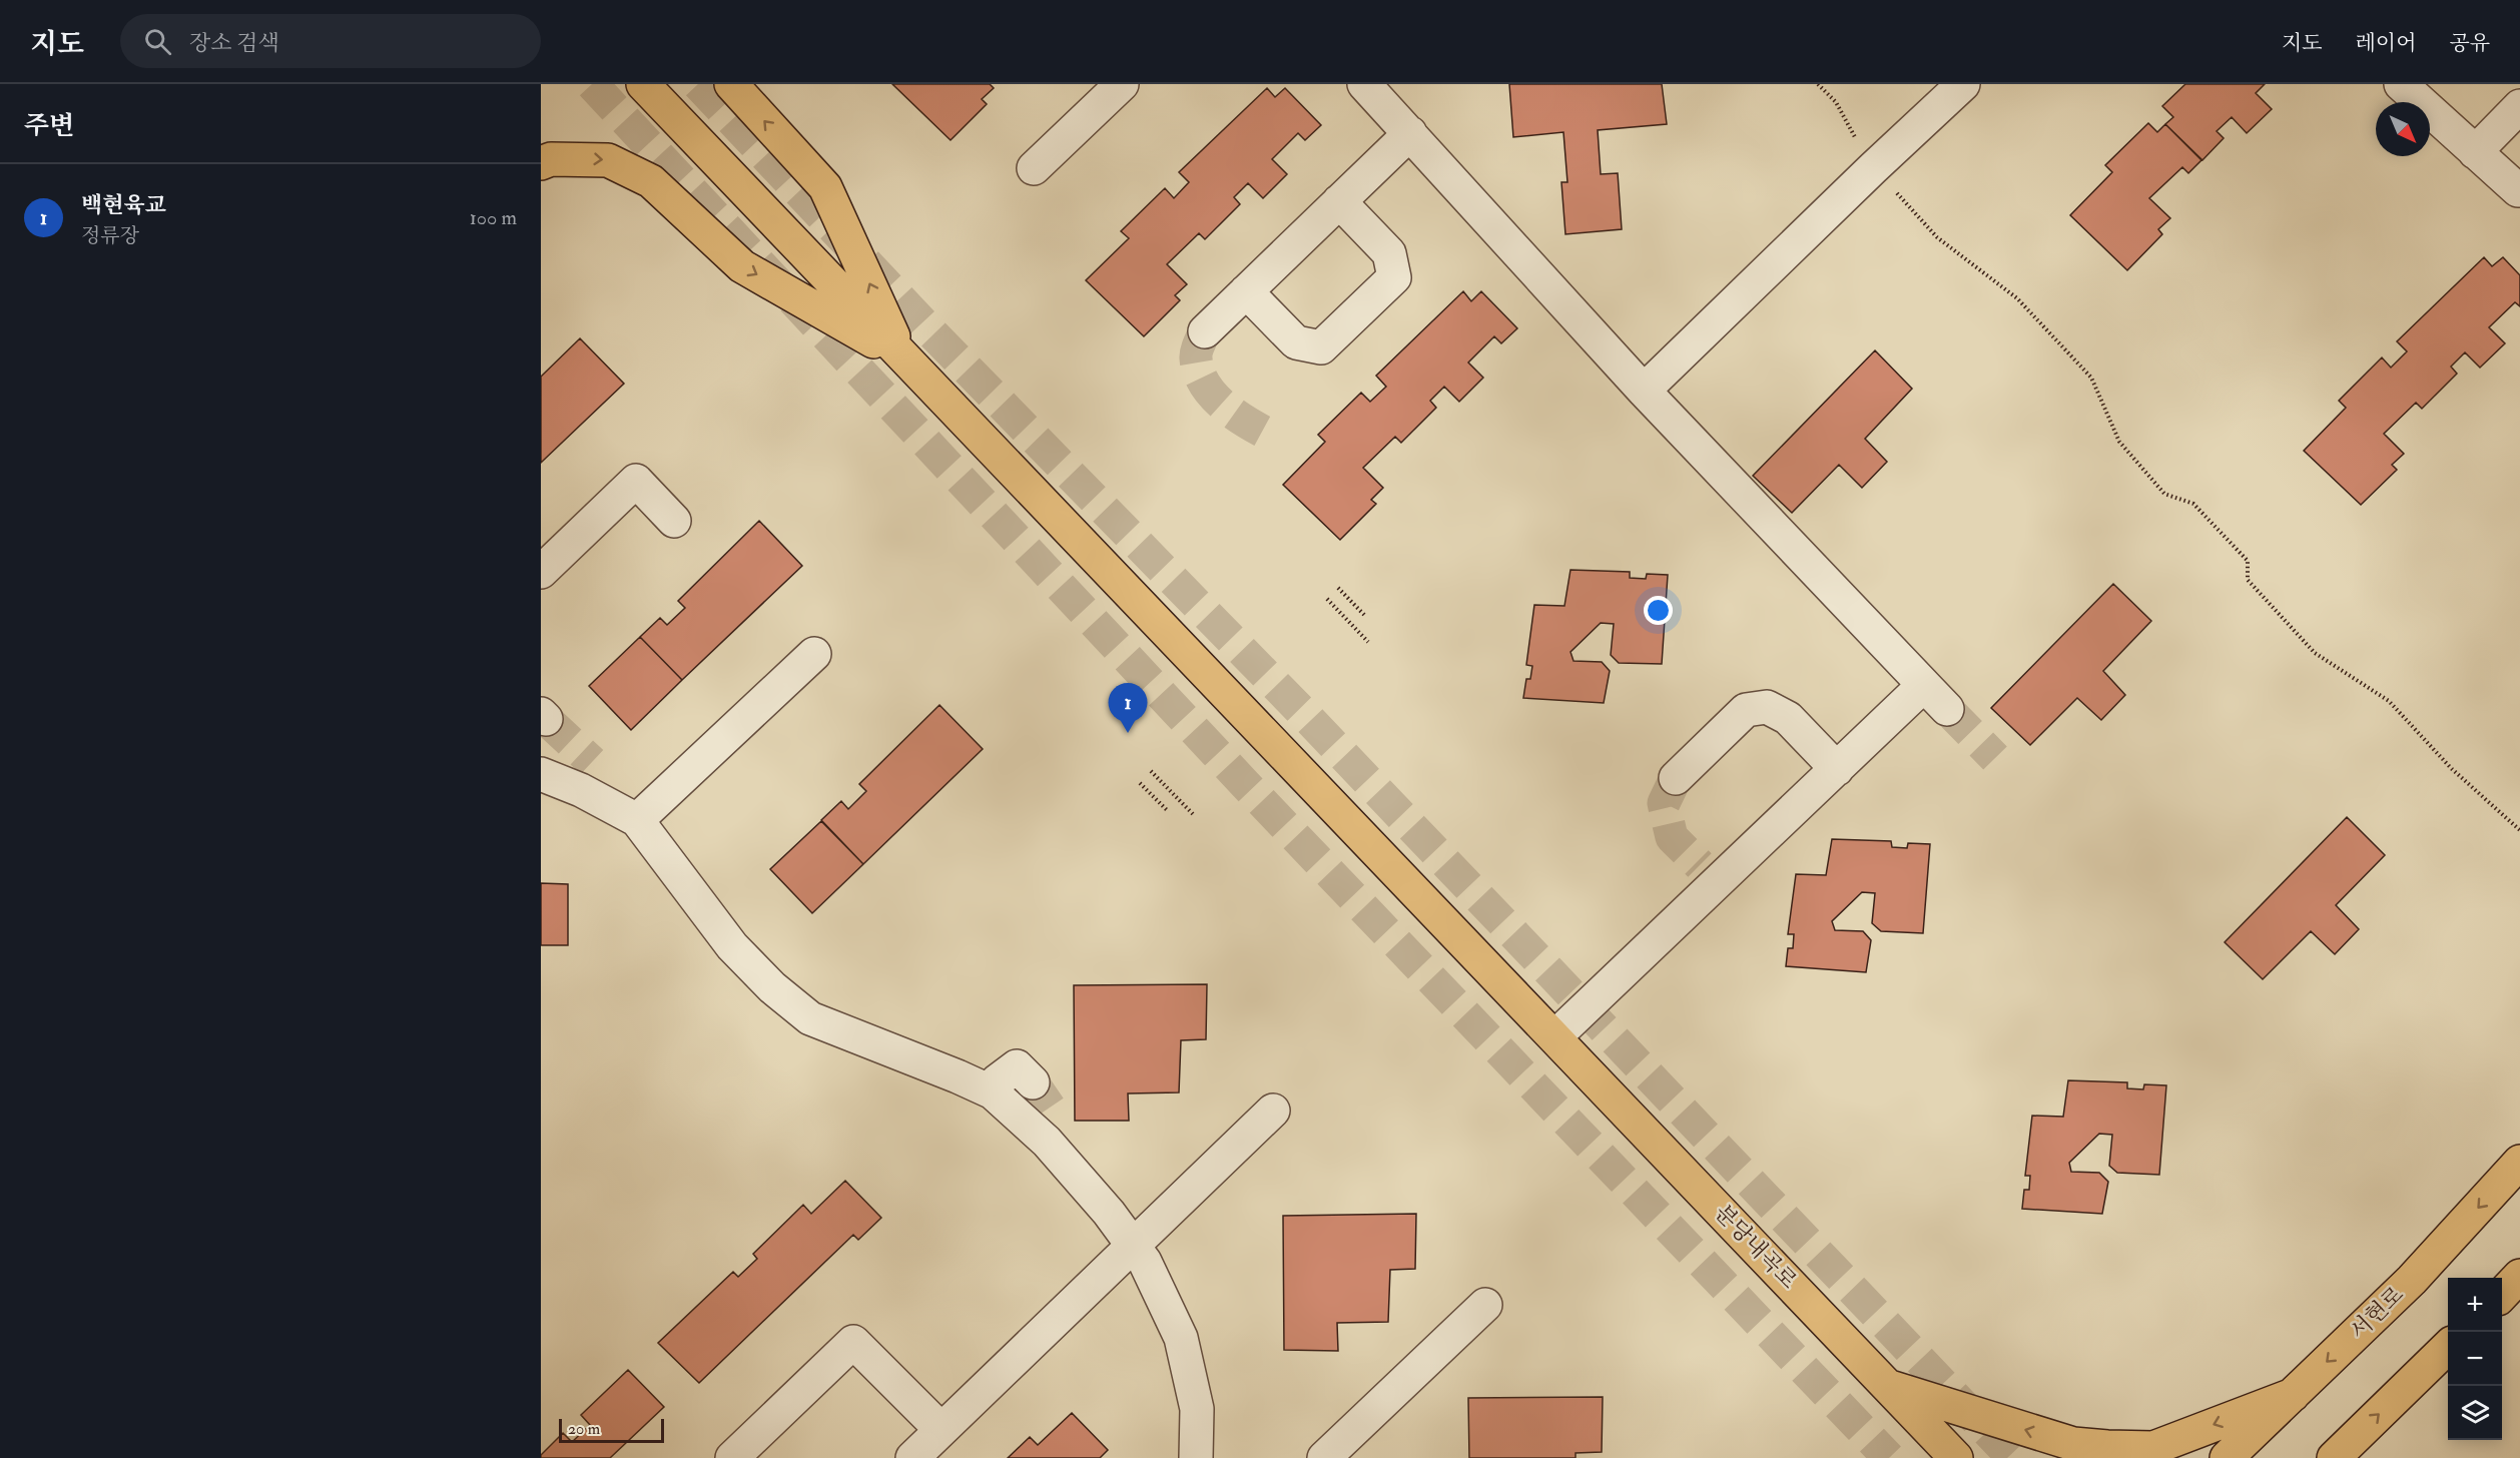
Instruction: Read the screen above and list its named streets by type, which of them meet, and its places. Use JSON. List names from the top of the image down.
{
  "streets": {
    "main road": ["분당내곡로", "서현로"]
  },
  "scale_bar": "20 m",
  "north": "bottom right",
  "page": {
    "header": "지도",
    "search": "장소 검색",
    "nav": ["지도", "레이어", "공유"],
    "heading": "주변",
    "list": [
      {
        "mark": "1",
        "name": "백현육교",
        "note": "정류장",
        "value": "100 m"
      }
    ],
    "pins": "1",
    "map_buttons": ["+", "−"],
    "scale": "20 m"
  }
}
